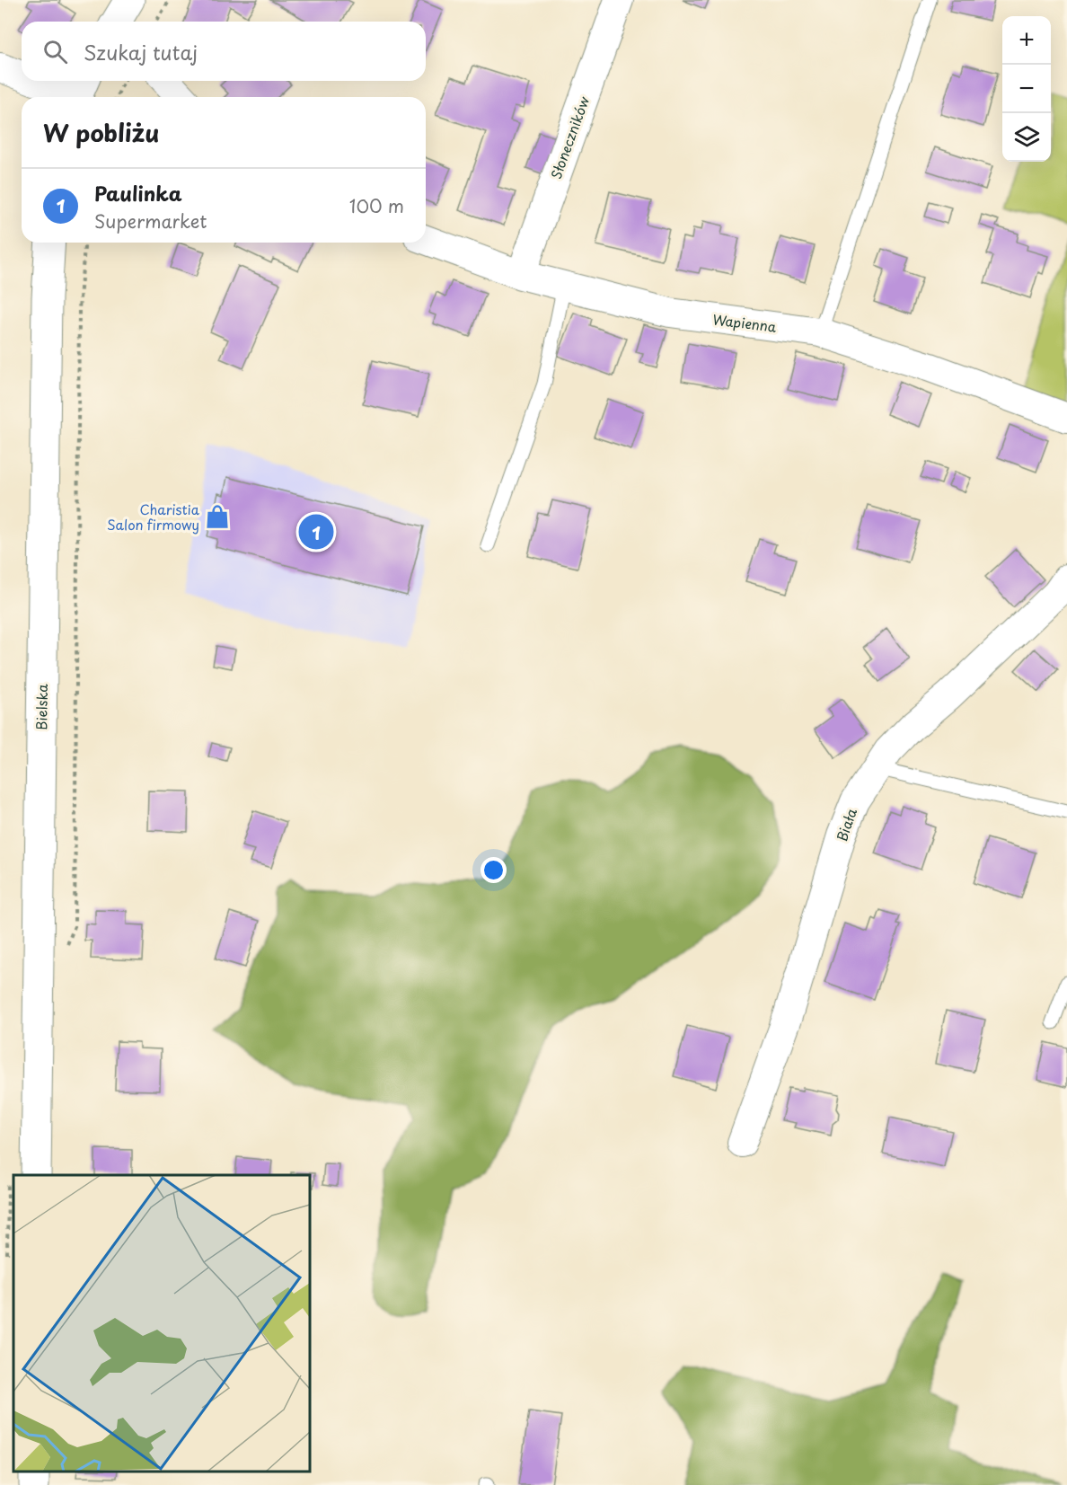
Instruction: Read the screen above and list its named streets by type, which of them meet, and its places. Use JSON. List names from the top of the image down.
{
  "streets": {
    "main road": ["Bielska"],
    "street": ["Słoneczników", "Wapienna", "Biała"]
  },
  "crossings": [
    ["Słoneczników", "Wapienna"]
  ],
  "places": {
    "shop": ["Charistia Salon firmowy"]
  },
  "page": {
    "map_buttons": ["+", "−"],
    "search": "Szukaj tutaj",
    "heading": "W pobliżu",
    "list": [
      {
        "mark": "1",
        "name": "Paulinka",
        "note": "Supermarket",
        "value": "100 m"
      }
    ],
    "pins": "1"
  }
}
